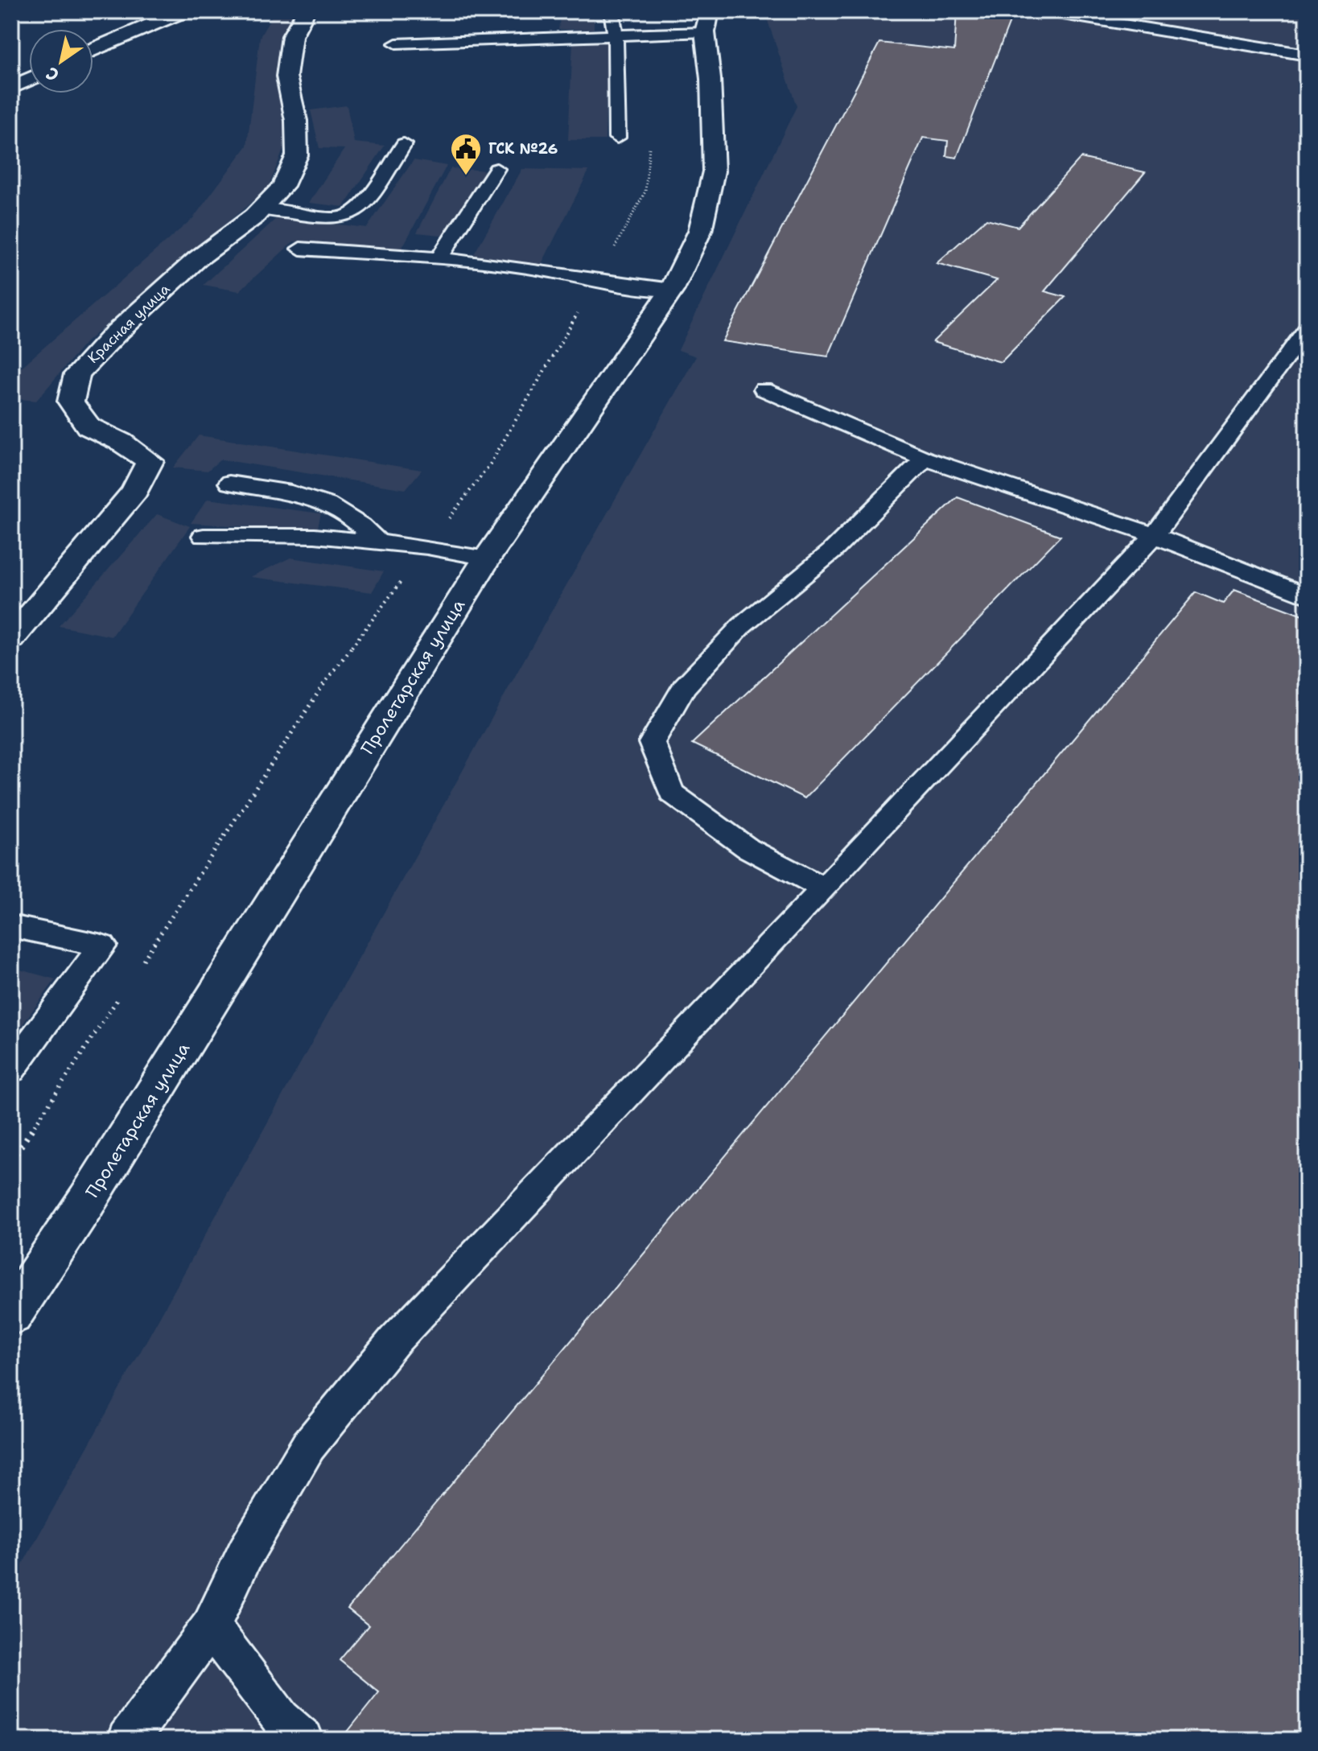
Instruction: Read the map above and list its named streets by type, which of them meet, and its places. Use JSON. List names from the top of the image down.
{
  "streets": {
    "main road": ["Красная улица", "Пролетарская улица"]
  },
  "places": {
    "public building": ["ГСК №26"]
  },
  "north": "bottom left"
}
